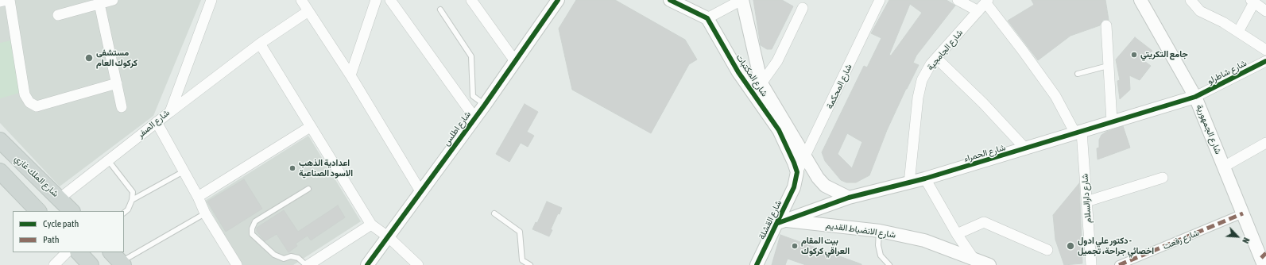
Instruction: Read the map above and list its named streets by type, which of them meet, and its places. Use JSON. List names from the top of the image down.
{
  "streets": {
    "main road": ["شارع الملك غازي"],
    "street": [
      "شارع الجامجية",
      "شارع شاطرلو",
      "شارع المكتبات",
      "شارع المحكمة",
      "شارع الصفر",
      "شارع اطلس",
      "شارع الجمهورية",
      "شارع الحمراء",
      "شارع دارالسلام",
      "شارع القشلة",
      "شارع الانضباط القديم",
      "شارع رفعت"
    ]
  },
  "crossings": [
    ["شارع الجامجية", "شارع الحمراء"],
    ["شارع شاطرلو", "شارع الجمهورية"],
    ["شارع شاطرلو", "شارع الحمراء"],
    ["شارع المكتبات", "شارع المحكمة"],
    ["شارع المكتبات", "شارع الحمراء"],
    ["شارع المكتبات", "شارع القشلة"],
    ["شارع المحكمة", "شارع القشلة"],
    ["شارع الصفر", "شارع الملك غازي"],
    ["شارع الجمهورية", "شارع الحمراء"],
    ["شارع الجمهورية", "شارع رفعت"],
    ["شارع الحمراء", "شارع دارالسلام"],
    ["شارع الحمراء", "شارع القشلة"],
    ["شارع الحمراء", "شارع الانضباط القديم"],
    ["شارع القشلة", "شارع الانضباط القديم"]
  ],
  "places": [
    "جامع التكريتي",
    "مستشفى كركوك العام",
    "اعدادية الذهب الاسود الصناعية",
    "بيت المقام العراقي كركوك",
    "دكتور علي ادول - اخصائي جراحة، تجميل"
  ],
  "legend": ["Cycle path", "Path"],
  "north": "bottom right"
}
